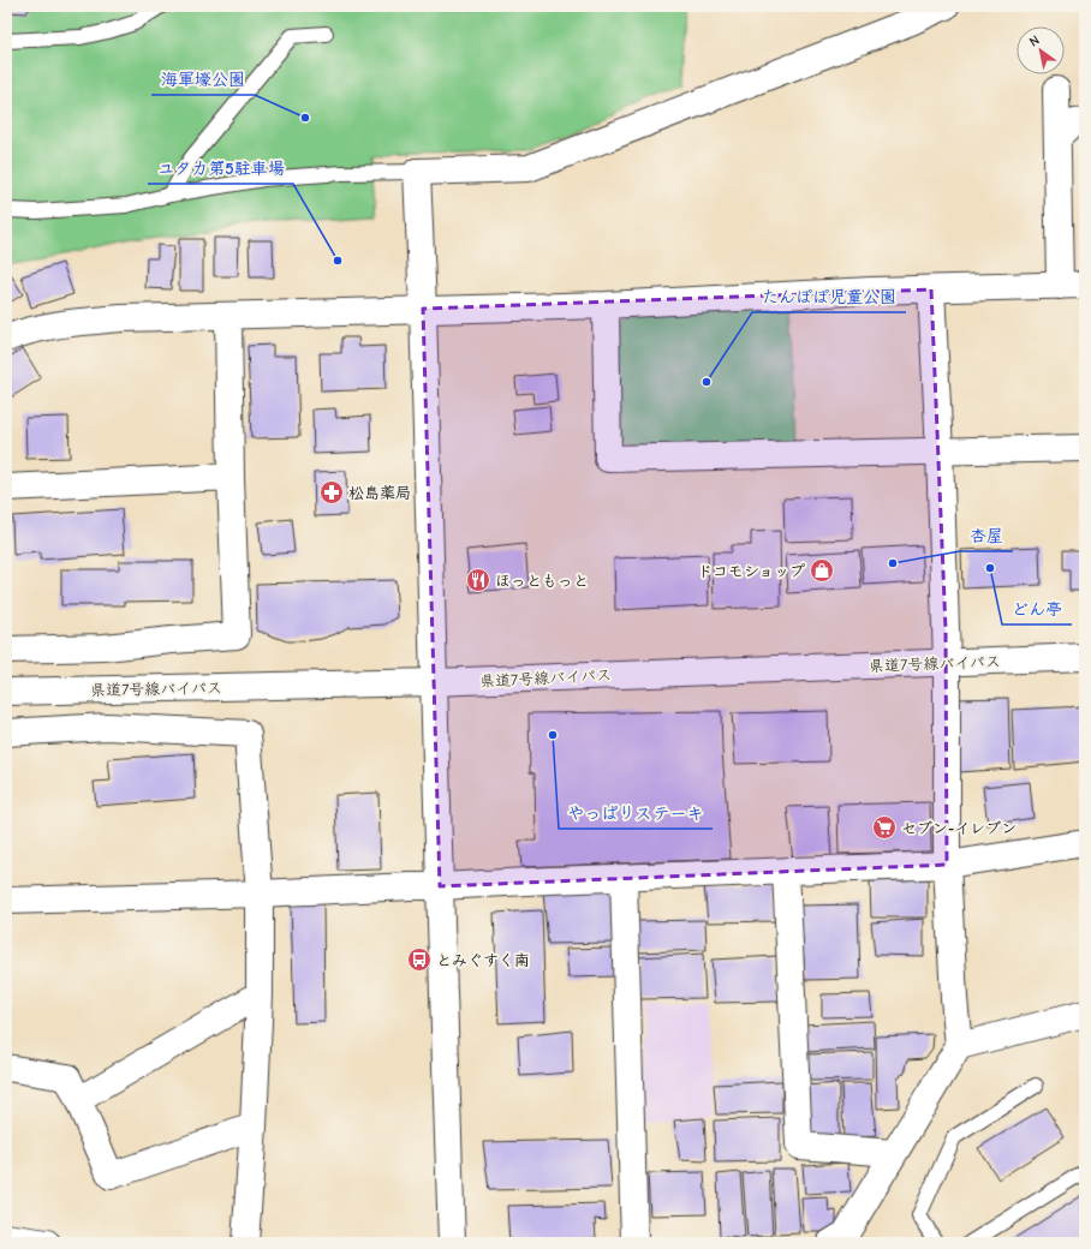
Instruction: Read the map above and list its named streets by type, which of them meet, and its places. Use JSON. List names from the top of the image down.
{
  "streets": {
    "street": ["県道7号線バイパス"]
  },
  "places": {
    "other": [
      "海軍壕公園",
      "ユタカ第5駐車場",
      "たんぽぽ児童公園",
      "杏屋",
      "どん亭",
      "やっぱりステーキ"
    ],
    "pharmacy": ["松島薬局"],
    "shop": ["ドコモショップ"],
    "restaurant": ["ほっともっと"],
    "supermarket": ["セブン-イレブン"],
    "bus stop": ["とみぐすく南"]
  },
  "north": "top left"
}
